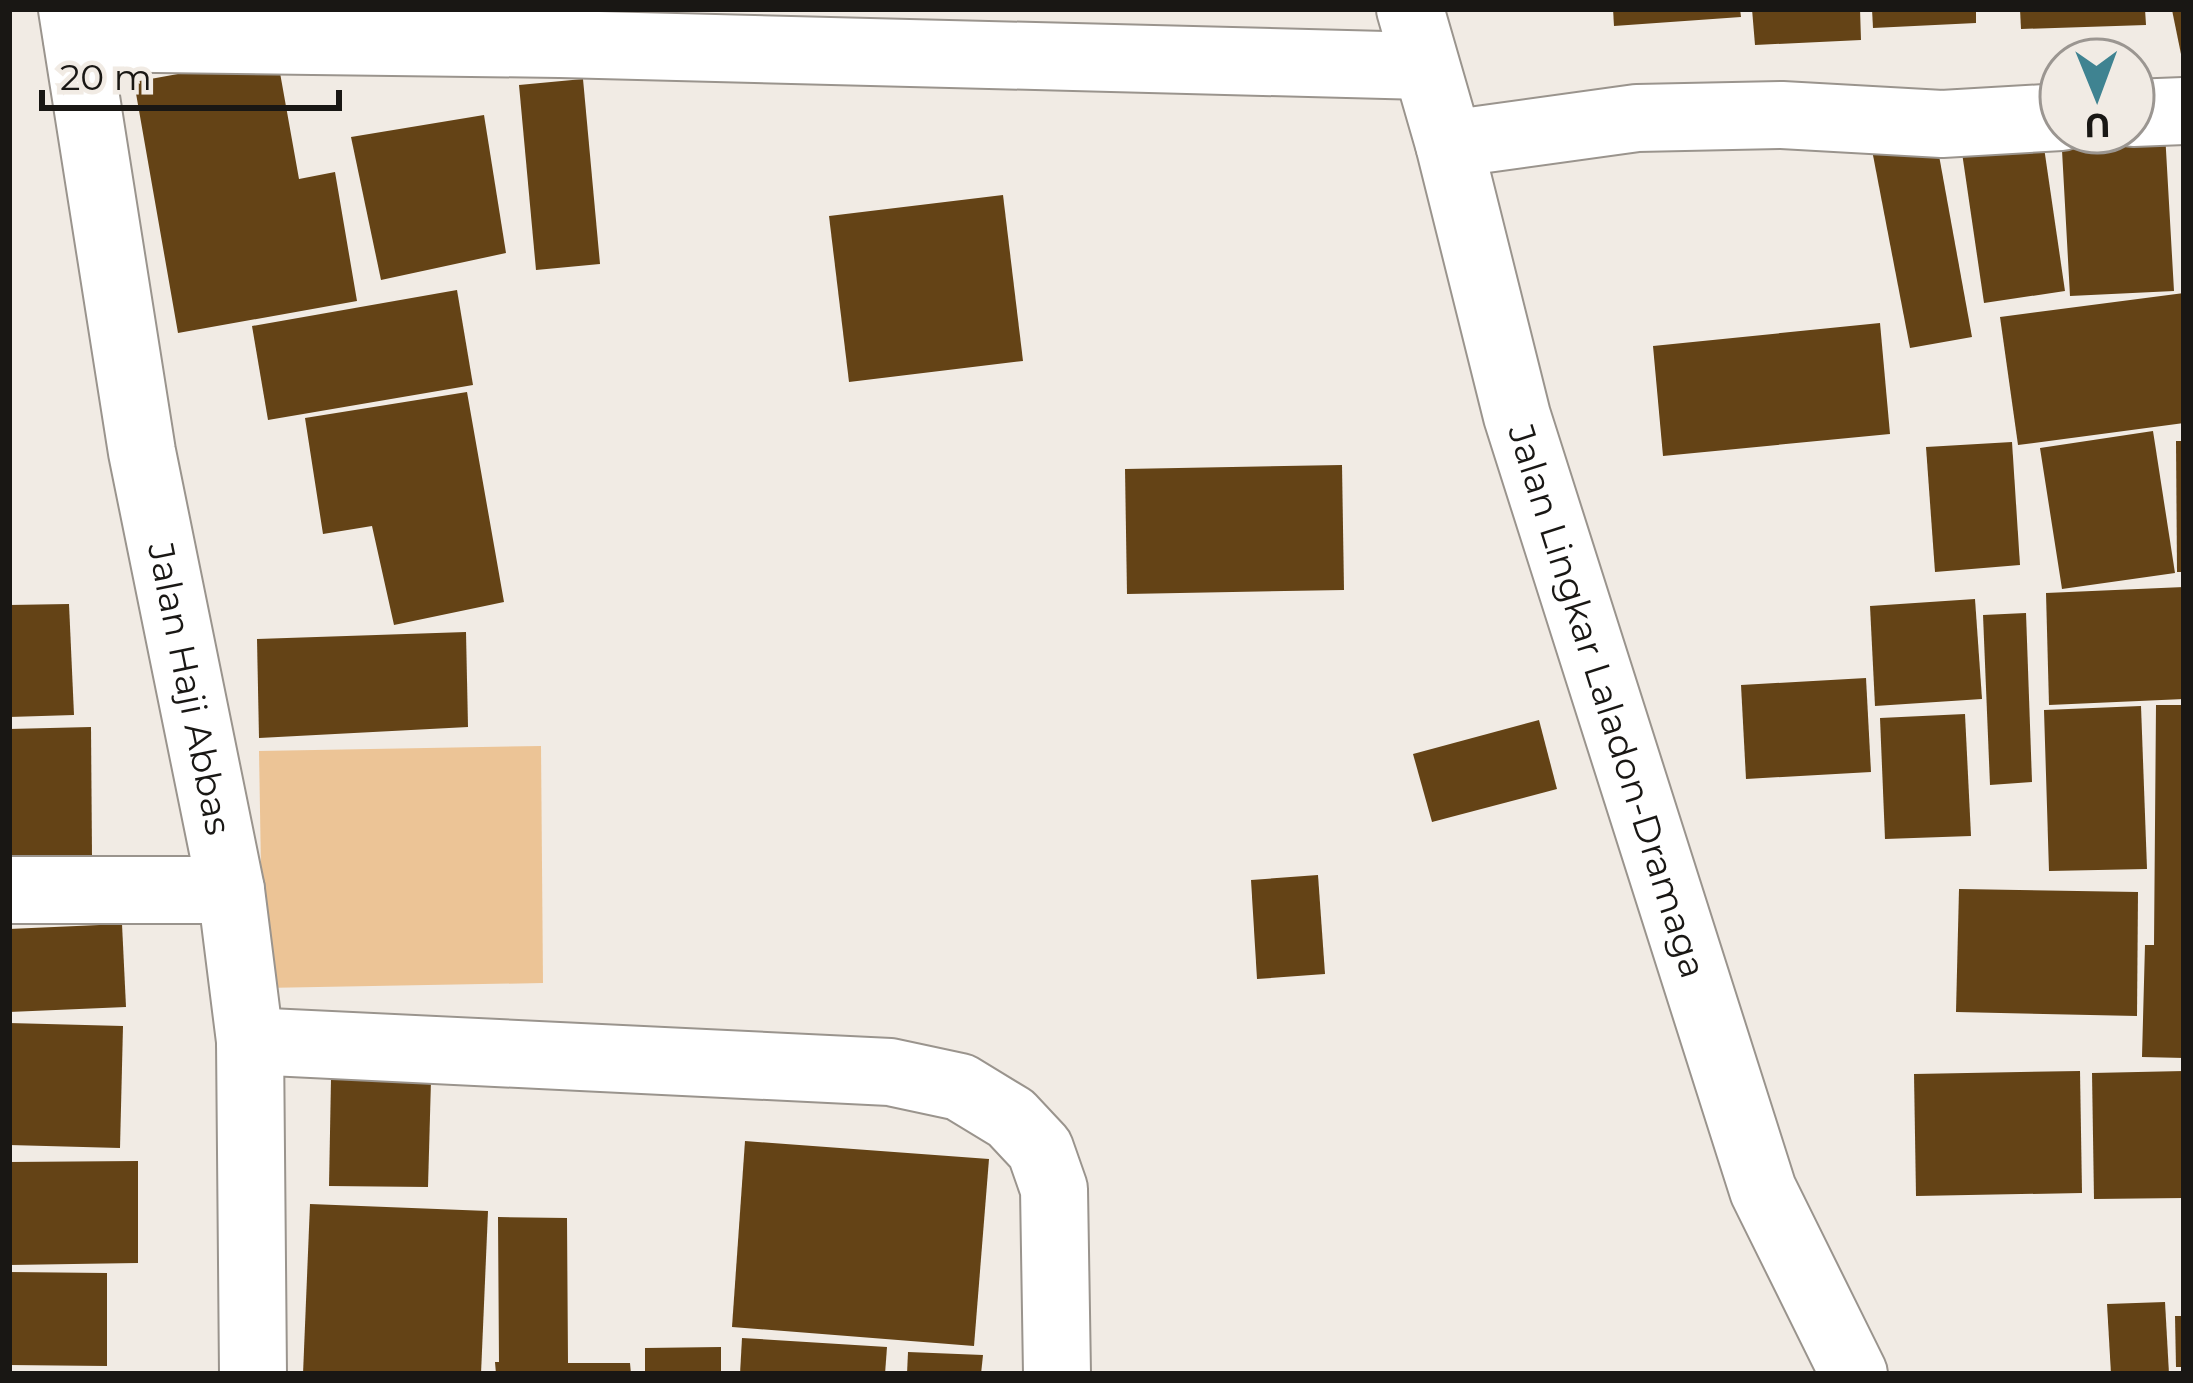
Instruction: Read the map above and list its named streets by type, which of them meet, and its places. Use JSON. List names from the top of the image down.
{
  "streets": {
    "street": ["Jalan Haji Abbas", "Jalan Lingkar Laladon-Dramaga"]
  },
  "scale_bar": "20 m",
  "north": "bottom"
}
